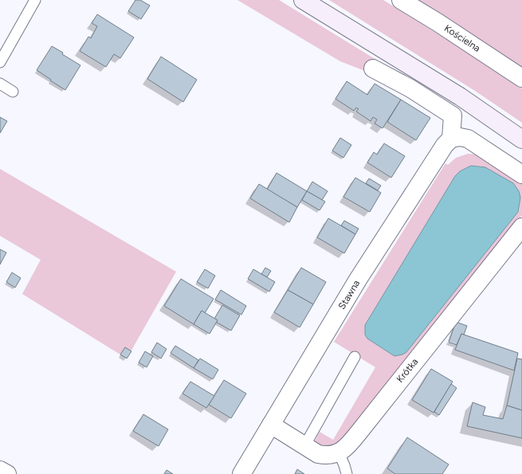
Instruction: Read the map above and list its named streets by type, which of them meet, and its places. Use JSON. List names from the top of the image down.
{
  "streets": {
    "street": ["Kościelna", "Stawna", "Krótka"]
  }
}
